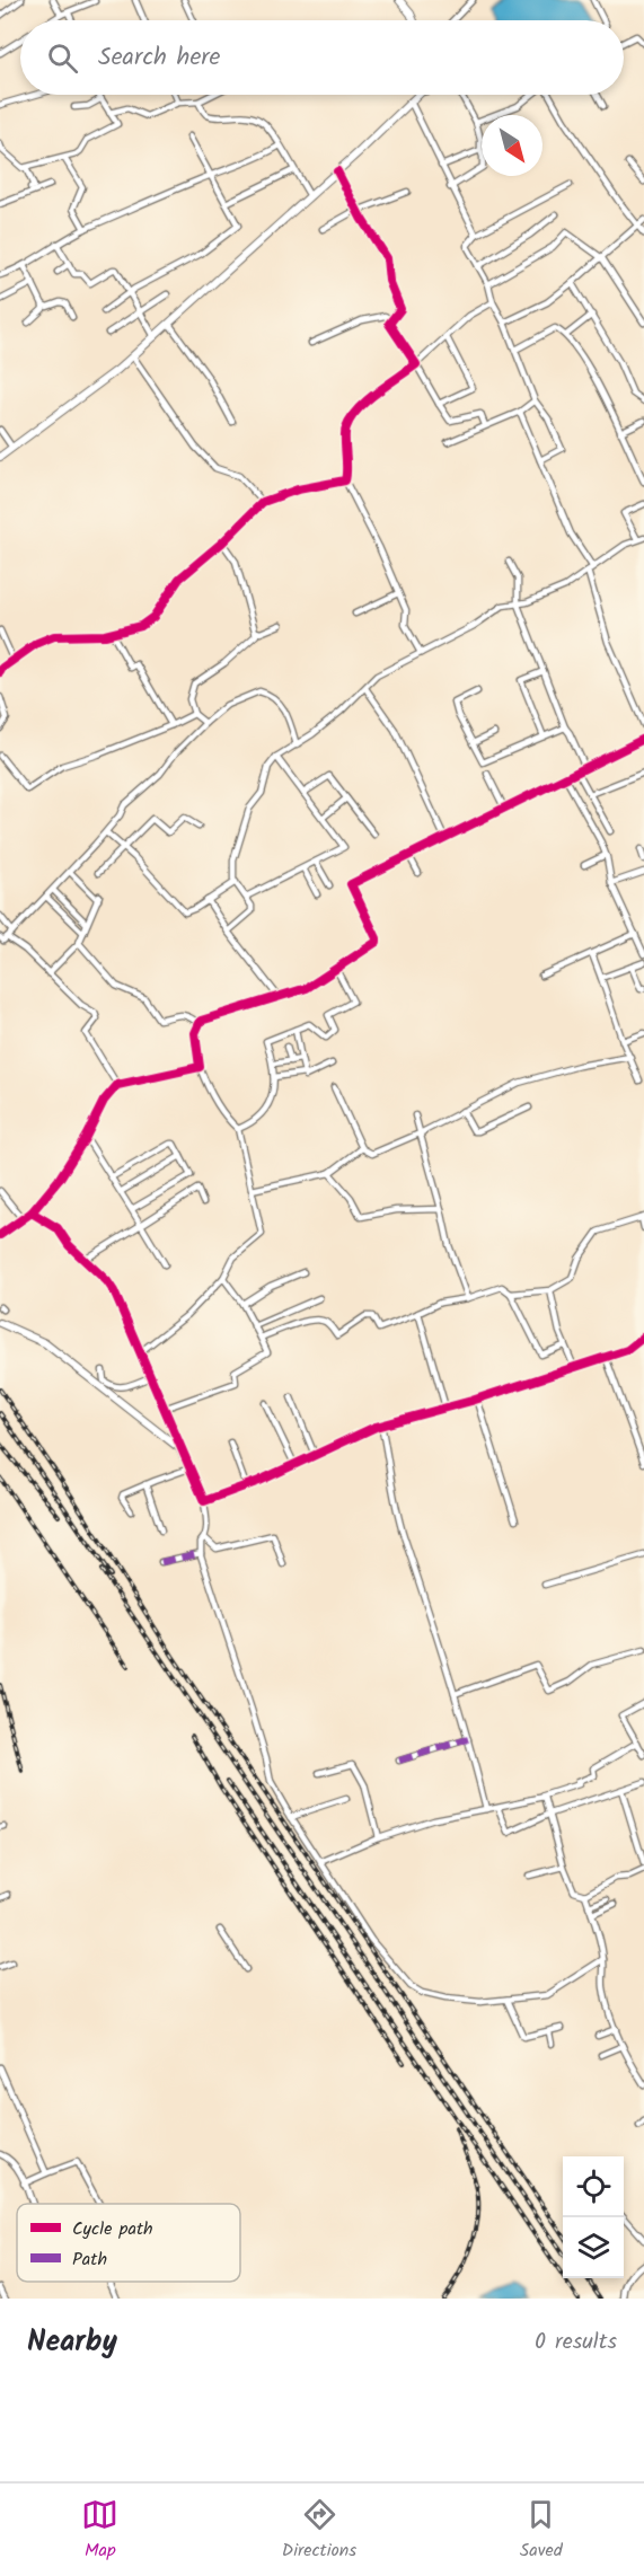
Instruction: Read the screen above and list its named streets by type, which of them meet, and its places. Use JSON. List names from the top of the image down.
{
  "legend": ["Cycle path", "Path"],
  "north": "bottom right",
  "page": {
    "search": "Search here",
    "heading": ["Nearby", "0 results"],
    "nav": ["Map", "Directions", "Saved"]
  }
}
